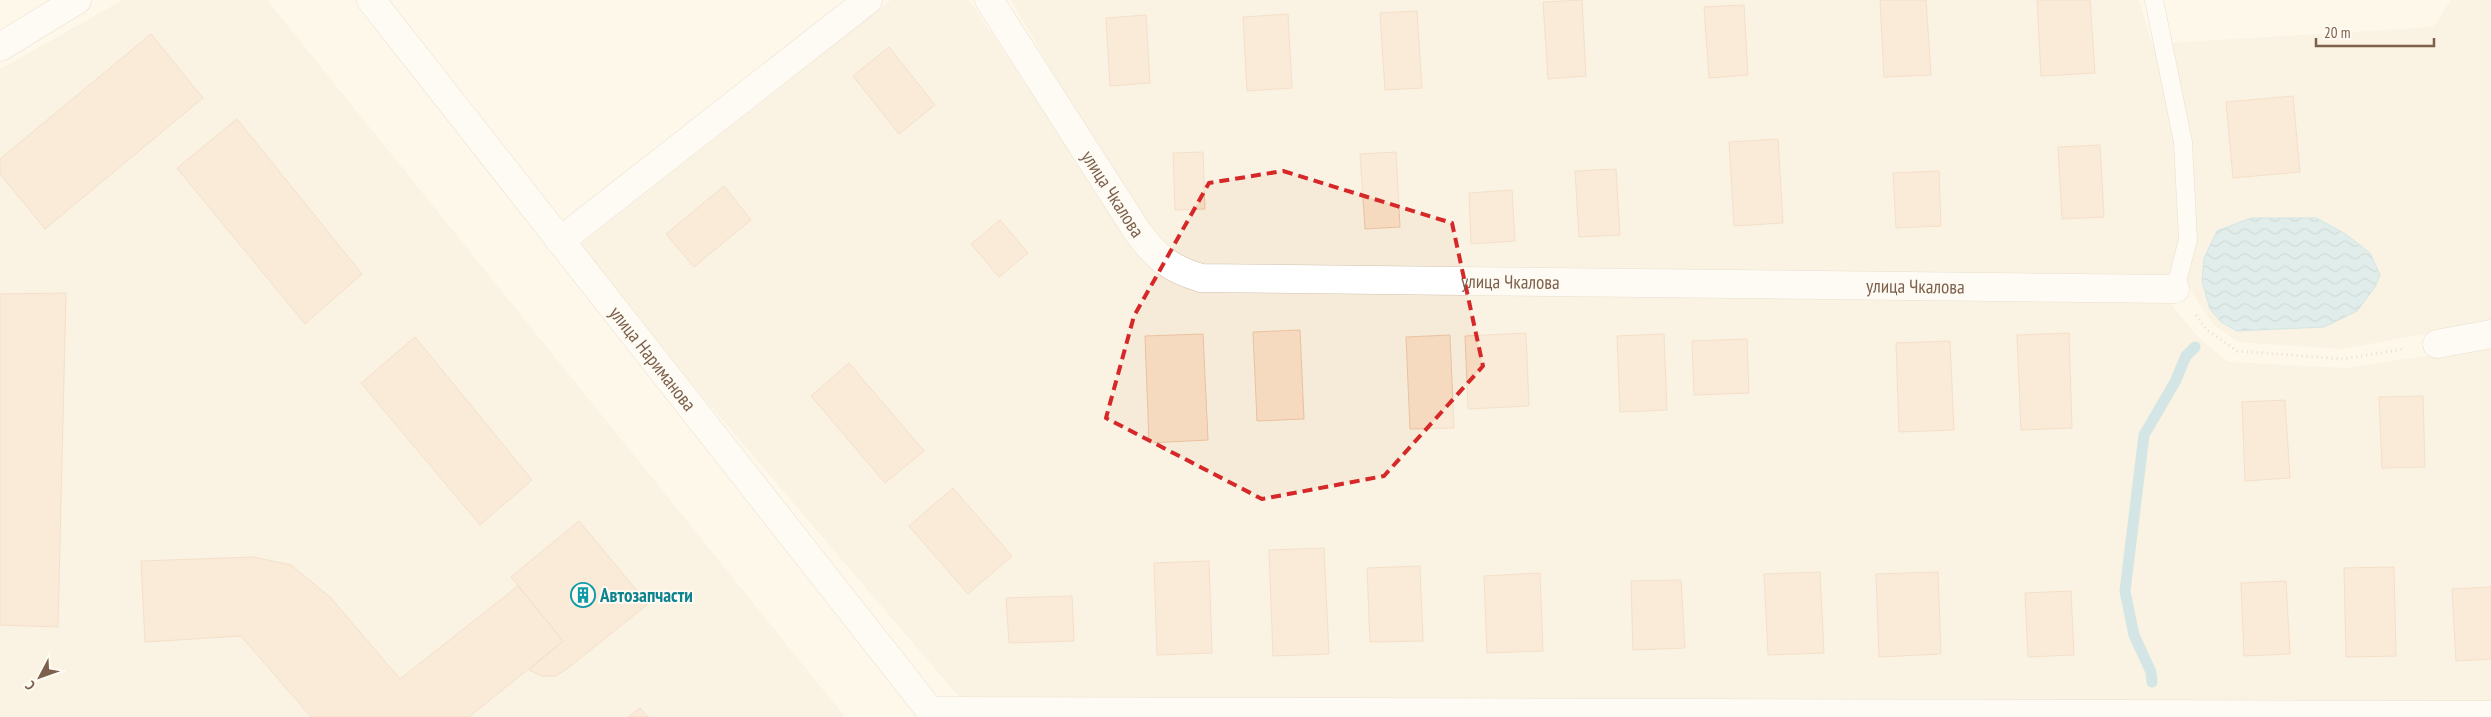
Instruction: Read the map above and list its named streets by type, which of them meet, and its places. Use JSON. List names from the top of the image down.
{
  "streets": {
    "street": ["улица Чкалова", "улица Нариманова"]
  },
  "places": {
    "building": ["Автозапчасти"]
  },
  "scale_bar": "20 m",
  "north": "bottom left"
}
